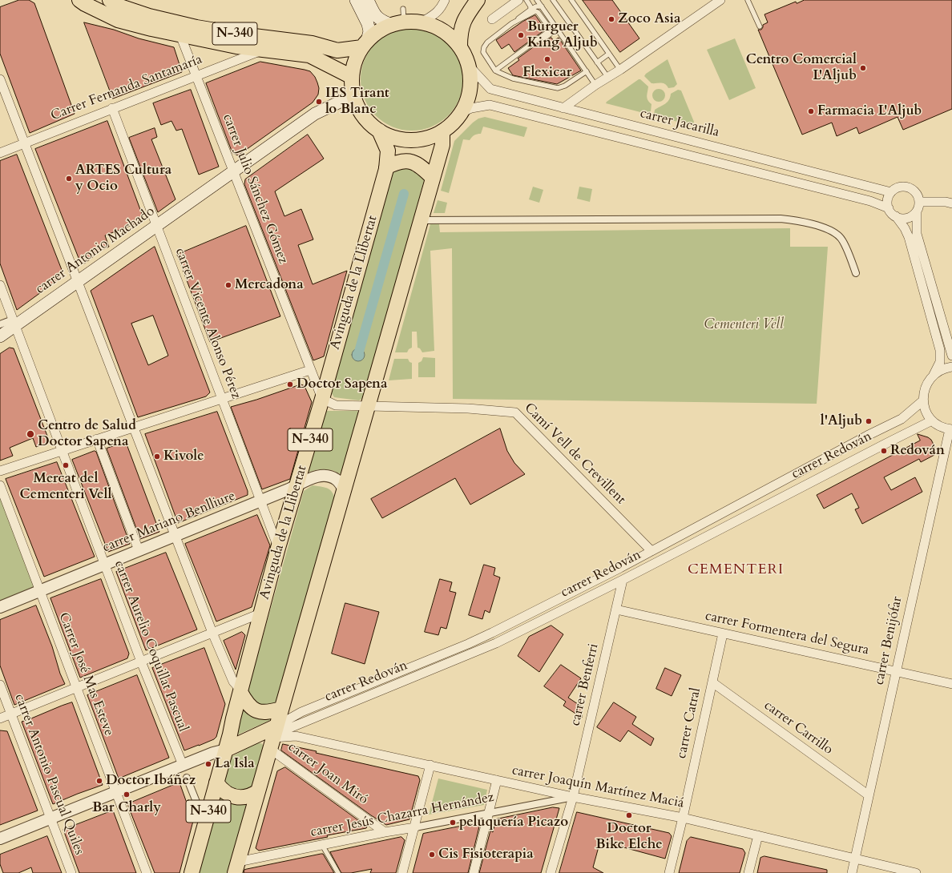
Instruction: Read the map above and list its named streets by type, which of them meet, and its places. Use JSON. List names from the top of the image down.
{
  "streets": {
    "highway": ["N-340", "Avinguda de la Llibertat"],
    "main road": ["carrer Antonio Machado"],
    "street": [
      "Carrer Fernanda Santamaría",
      "carrer Jacarilla",
      "carrer Julio Sánchez Gómez",
      "carrer Vicente Alonso Pérez",
      "Camí Vell de Crevillent",
      "carrer Redován",
      "carrer Mariano Benlliure",
      "carrer Formentera del Segura",
      "carrer Benijófar",
      "carrer Aurelio Coquillat Pascual",
      "Carrer José Mas Esteve",
      "carrer Benferri",
      "carrer Catral",
      "carrer Carrillo",
      "carrer Joan Miró",
      "carrer Antonio Pascual Quiles",
      "carrer Joaquín Martínez Maciá",
      "carrer Jesús Chazarra Hernández"
    ]
  },
  "crossings": [
    ["N-340", "Carrer Fernanda Santamaría"],
    ["N-340", "carrer Jacarilla"],
    ["N-340", "carrer Julio Sánchez Gómez"],
    ["N-340", "carrer Antonio Machado"],
    ["N-340", "Avinguda de la Llibertat"],
    ["N-340", "Camí Vell de Crevillent"],
    ["N-340", "carrer Redován"],
    ["N-340", "carrer Mariano Benlliure"],
    ["N-340", "carrer Joan Miró"],
    ["N-340", "carrer Joaquín Martínez Maciá"],
    ["N-340", "carrer Jesús Chazarra Hernández"],
    ["Carrer Fernanda Santamaría", "carrer Julio Sánchez Gómez"],
    ["Carrer Fernanda Santamaría", "carrer Vicente Alonso Pérez"],
    ["carrer Julio Sánchez Gómez", "carrer Antonio Machado"],
    ["carrer Julio Sánchez Gómez", "Avinguda de la Llibertat"],
    ["carrer Antonio Machado", "carrer Vicente Alonso Pérez"],
    ["carrer Antonio Machado", "carrer Aurelio Coquillat Pascual"],
    ["Avinguda de la Llibertat", "carrer Vicente Alonso Pérez"],
    ["Avinguda de la Llibertat", "carrer Mariano Benlliure"],
    ["carrer Vicente Alonso Pérez", "carrer Mariano Benlliure"],
    ["Camí Vell de Crevillent", "carrer Redován"],
    ["carrer Redován", "carrer Benferri"],
    ["carrer Redován", "carrer Joan Miró"],
    ["carrer Redován", "carrer Joaquín Martínez Maciá"],
    ["carrer Mariano Benlliure", "carrer Aurelio Coquillat Pascual"],
    ["carrer Mariano Benlliure", "Carrer José Mas Esteve"],
    ["carrer Formentera del Segura", "carrer Benijófar"],
    ["carrer Formentera del Segura", "carrer Benferri"],
    ["carrer Formentera del Segura", "carrer Catral"],
    ["carrer Benijófar", "carrer Carrillo"],
    ["carrer Benijófar", "carrer Joaquín Martínez Maciá"],
    ["carrer Benferri", "carrer Joaquín Martínez Maciá"],
    ["carrer Benferri", "carrer Jesús Chazarra Hernández"],
    ["carrer Catral", "carrer Carrillo"],
    ["carrer Catral", "carrer Joaquín Martínez Maciá"],
    ["carrer Joan Miró", "carrer Joaquín Martínez Maciá"],
    ["carrer Joan Miró", "carrer Jesús Chazarra Hernández"],
    ["carrer Joaquín Martínez Maciá", "carrer Jesús Chazarra Hernández"]
  ],
  "districts": ["CEMENTERI"],
  "parks": ["Cementeri Vell"],
  "places": [
    "Zoco Asia",
    "Burguer King Aljub",
    "Flexicar",
    "Centro Comercial L'Aljub",
    "IES Tirant lo Blanc",
    "Farmacia L'Aljub",
    "ARTES Cultura y Ocio",
    "Mercadona",
    "Doctor Sapena",
    "l'Aljub",
    "Centro de Salud Doctor Sapena",
    "Redován",
    "Kivole",
    "Mercat del Cementeri Vell",
    "La Isla",
    "Doctor Ibáñez",
    "Bar Charly",
    "Doctor Bike Elche",
    "peluquería Picazo",
    "Cis Fisioterapia"
  ]
}
